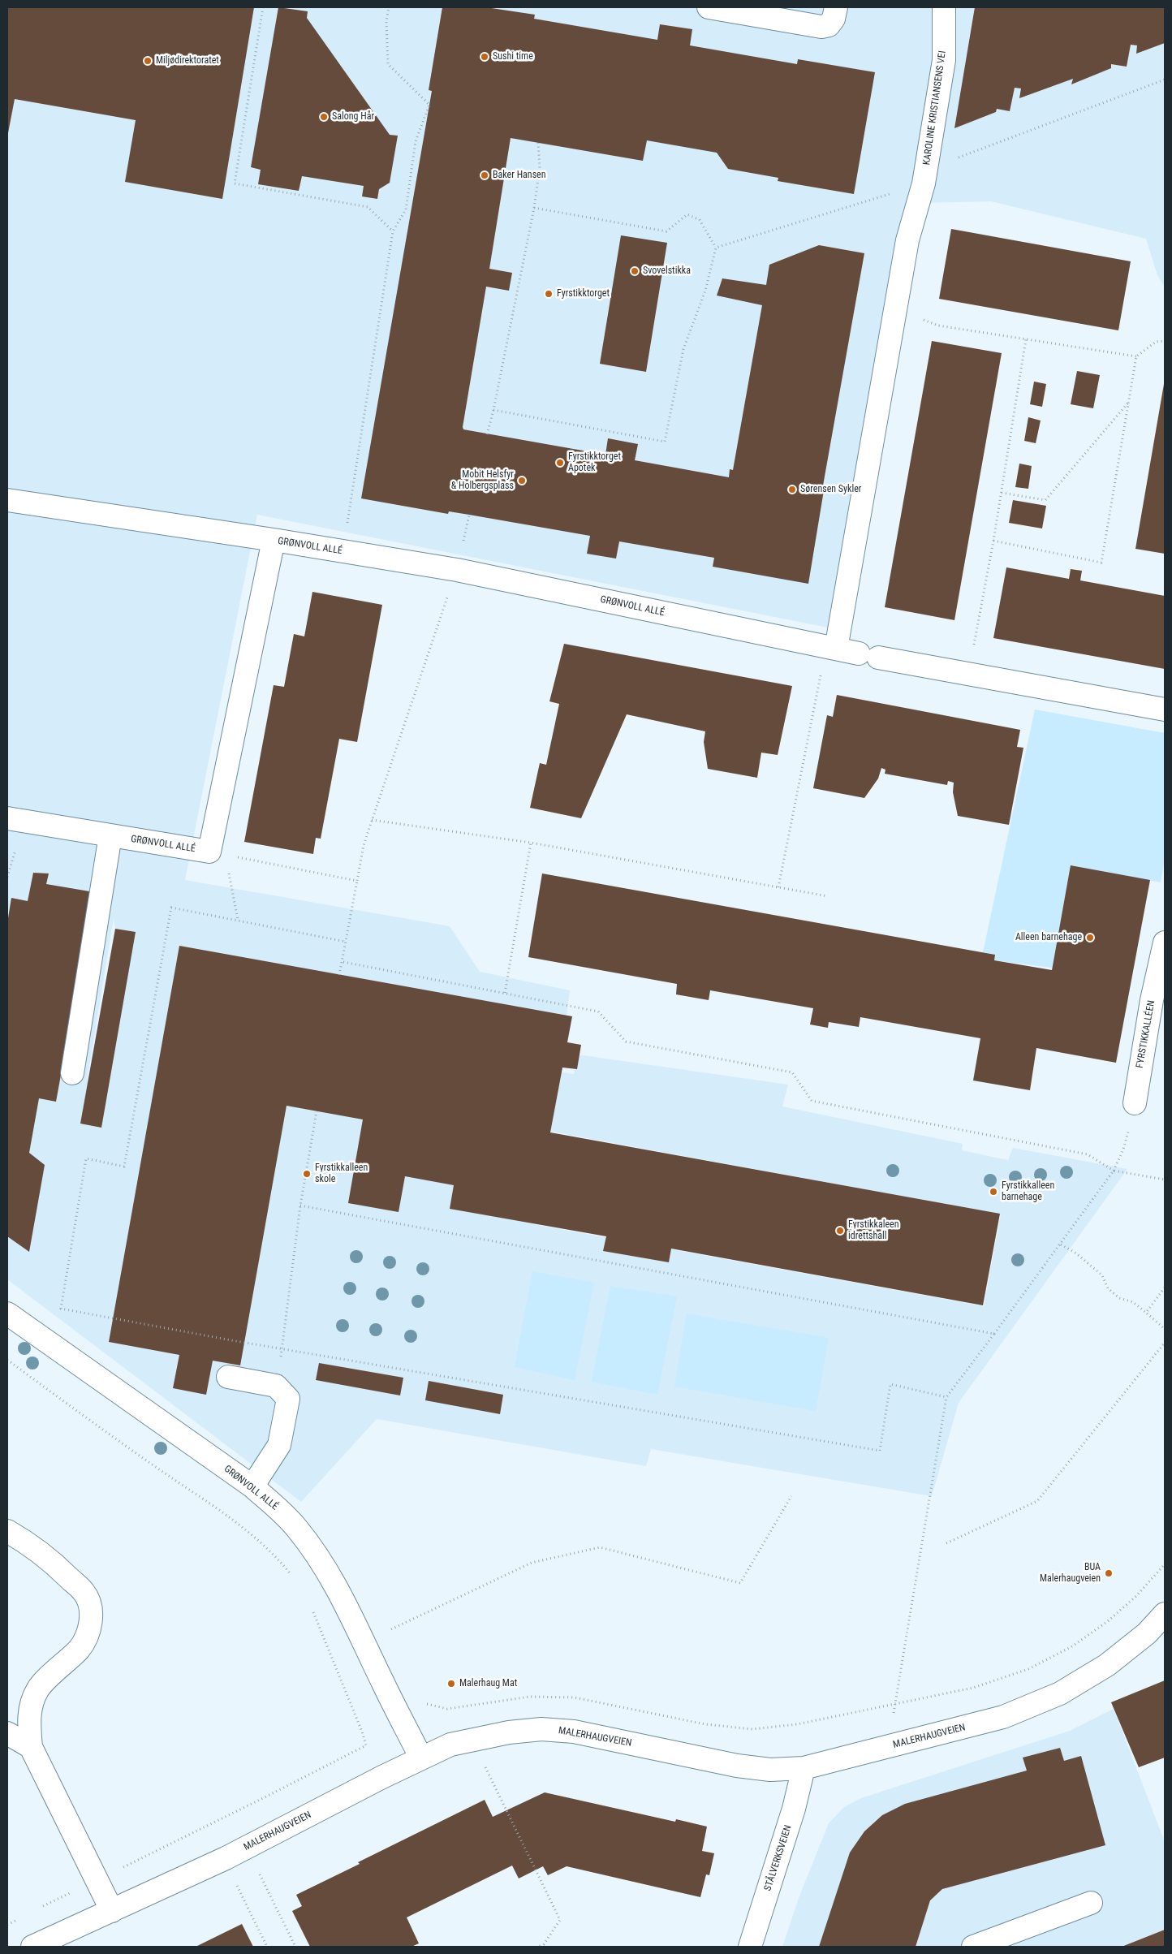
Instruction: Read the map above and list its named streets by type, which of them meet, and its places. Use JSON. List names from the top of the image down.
{
  "streets": {
    "street": [
      "KAROLINE KRISTIANSENS VEI",
      "GRØNVOLL ALLÉ",
      "FYRSTIKKALLÉEN",
      "MALERHAUGVEIEN",
      "STÅLVERKSVEIEN"
    ]
  },
  "crossings": [
    ["KAROLINE KRISTIANSENS VEI", "GRØNVOLL ALLÉ"],
    ["GRØNVOLL ALLÉ", "MALERHAUGVEIEN"],
    ["MALERHAUGVEIEN", "STÅLVERKSVEIEN"]
  ],
  "places": [
    "Sushi time",
    "Miljødirektoratet",
    "Salong Hår",
    "Baker Hansen",
    "Svovelstikka",
    "Fyrstikktorget",
    "Fyrstikktorget Apotek",
    "Mobit Helsfyr & Holbergsplass",
    "Sørensen Sykler",
    "Alleen barnehage",
    "Fyrstikkalleen skole",
    "Fyrstikkalleen barnehage",
    "Fyrstikkaleen idrettshall",
    "BUA Malerhaugveien",
    "Malerhaug Mat"
  ]
}
